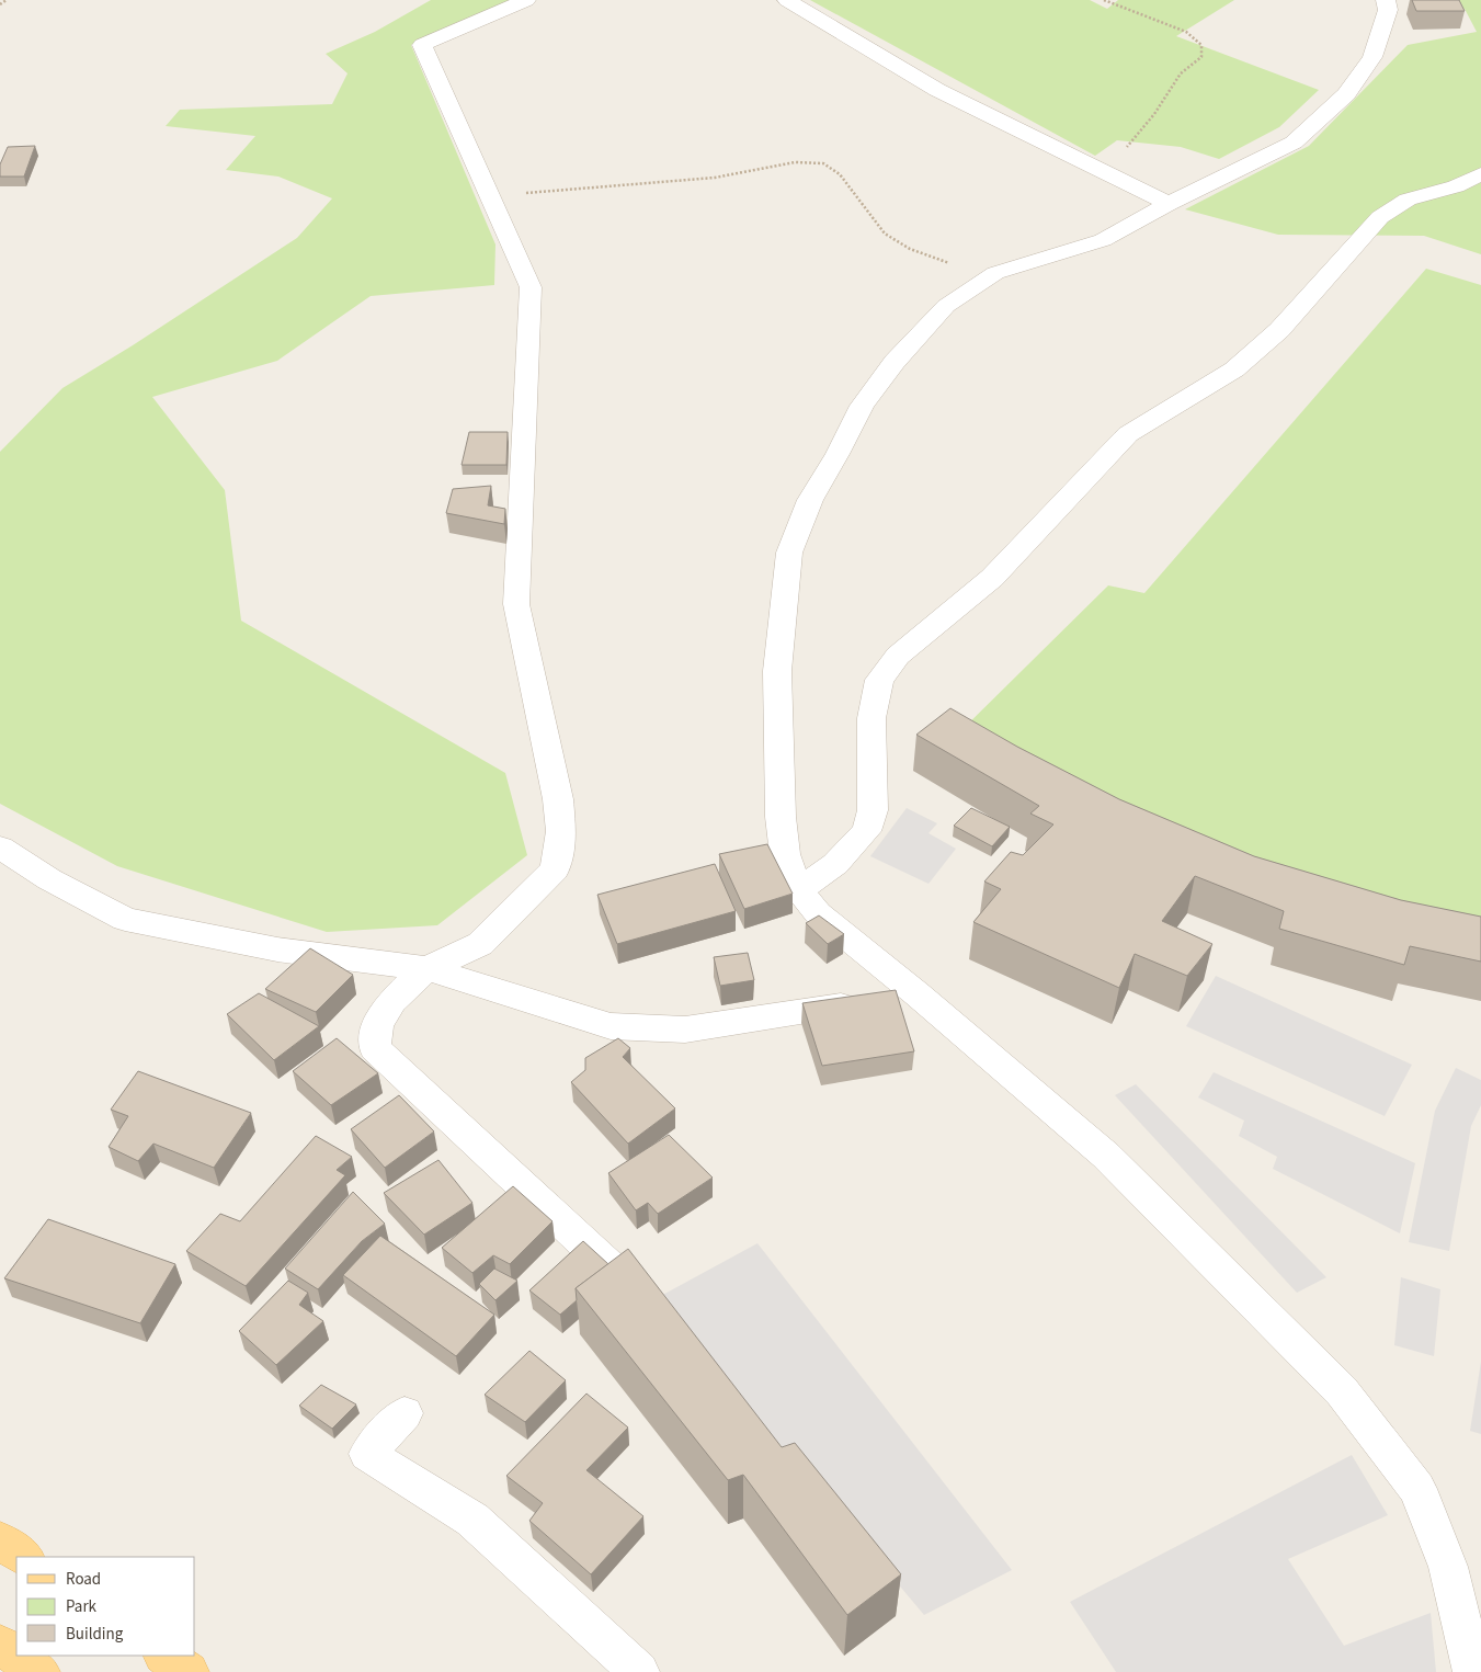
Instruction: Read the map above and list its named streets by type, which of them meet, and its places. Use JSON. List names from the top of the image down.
{
  "legend": ["Road", "Park", "Building"]
}
